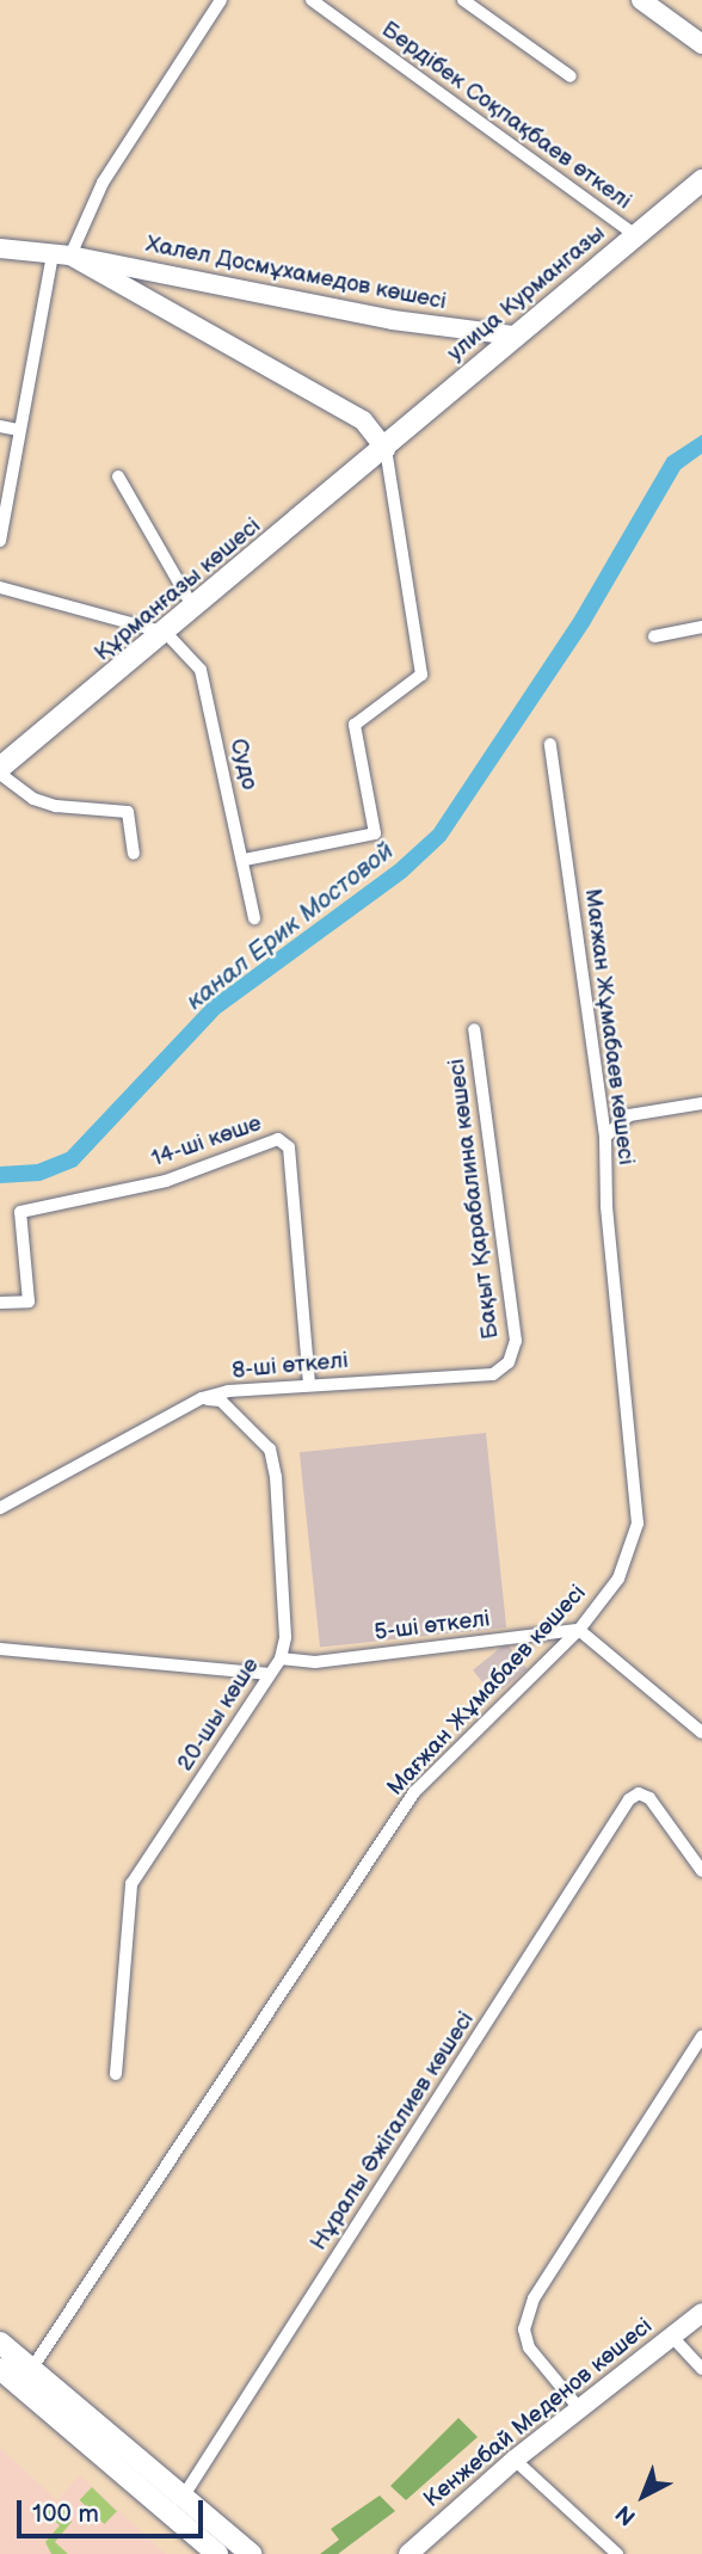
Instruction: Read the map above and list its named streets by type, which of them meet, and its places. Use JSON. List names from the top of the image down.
{
  "streets": {
    "main road": ["улица Курмангазы", "Құрманғазы көшесі"],
    "street": [
      "Бердібек Соқпақбаев өткелі",
      "Халел Досмұхамедов көшесі",
      "Судо",
      "Мағжан Жұмабаев көшесі",
      "14-ші көше",
      "Бақыт Қарабалина көшесі",
      "8-ші өткелі",
      "5-ші өткелі",
      "20-шы көше",
      "Нұралы Әжiгалиев көшесi",
      "Кенжебай Меденов көшесі"
    ]
  },
  "crossings": [
    ["Бердібек Соқпақбаев өткелі", "улица Курмангазы"],
    ["Халел Досмұхамедов көшесі", "улица Курмангазы"],
    ["Халел Досмұхамедов көшесі", "Құрманғазы көшесі"],
    ["улица Курмангазы", "Құрманғазы көшесі"],
    ["Құрманғазы көшесі", "Судо"],
    ["Мағжан Жұмабаев көшесі", "5-ші өткелі"],
    ["14-ші көше", "8-ші өткелі"],
    ["Бақыт Қарабалина көшесі", "8-ші өткелі"],
    ["8-ші өткелі", "20-шы көше"],
    ["5-ші өткелі", "20-шы көше"]
  ],
  "water": ["канал Ерик Мостовой"],
  "scale_bar": "100 m",
  "north": "bottom left"
}
